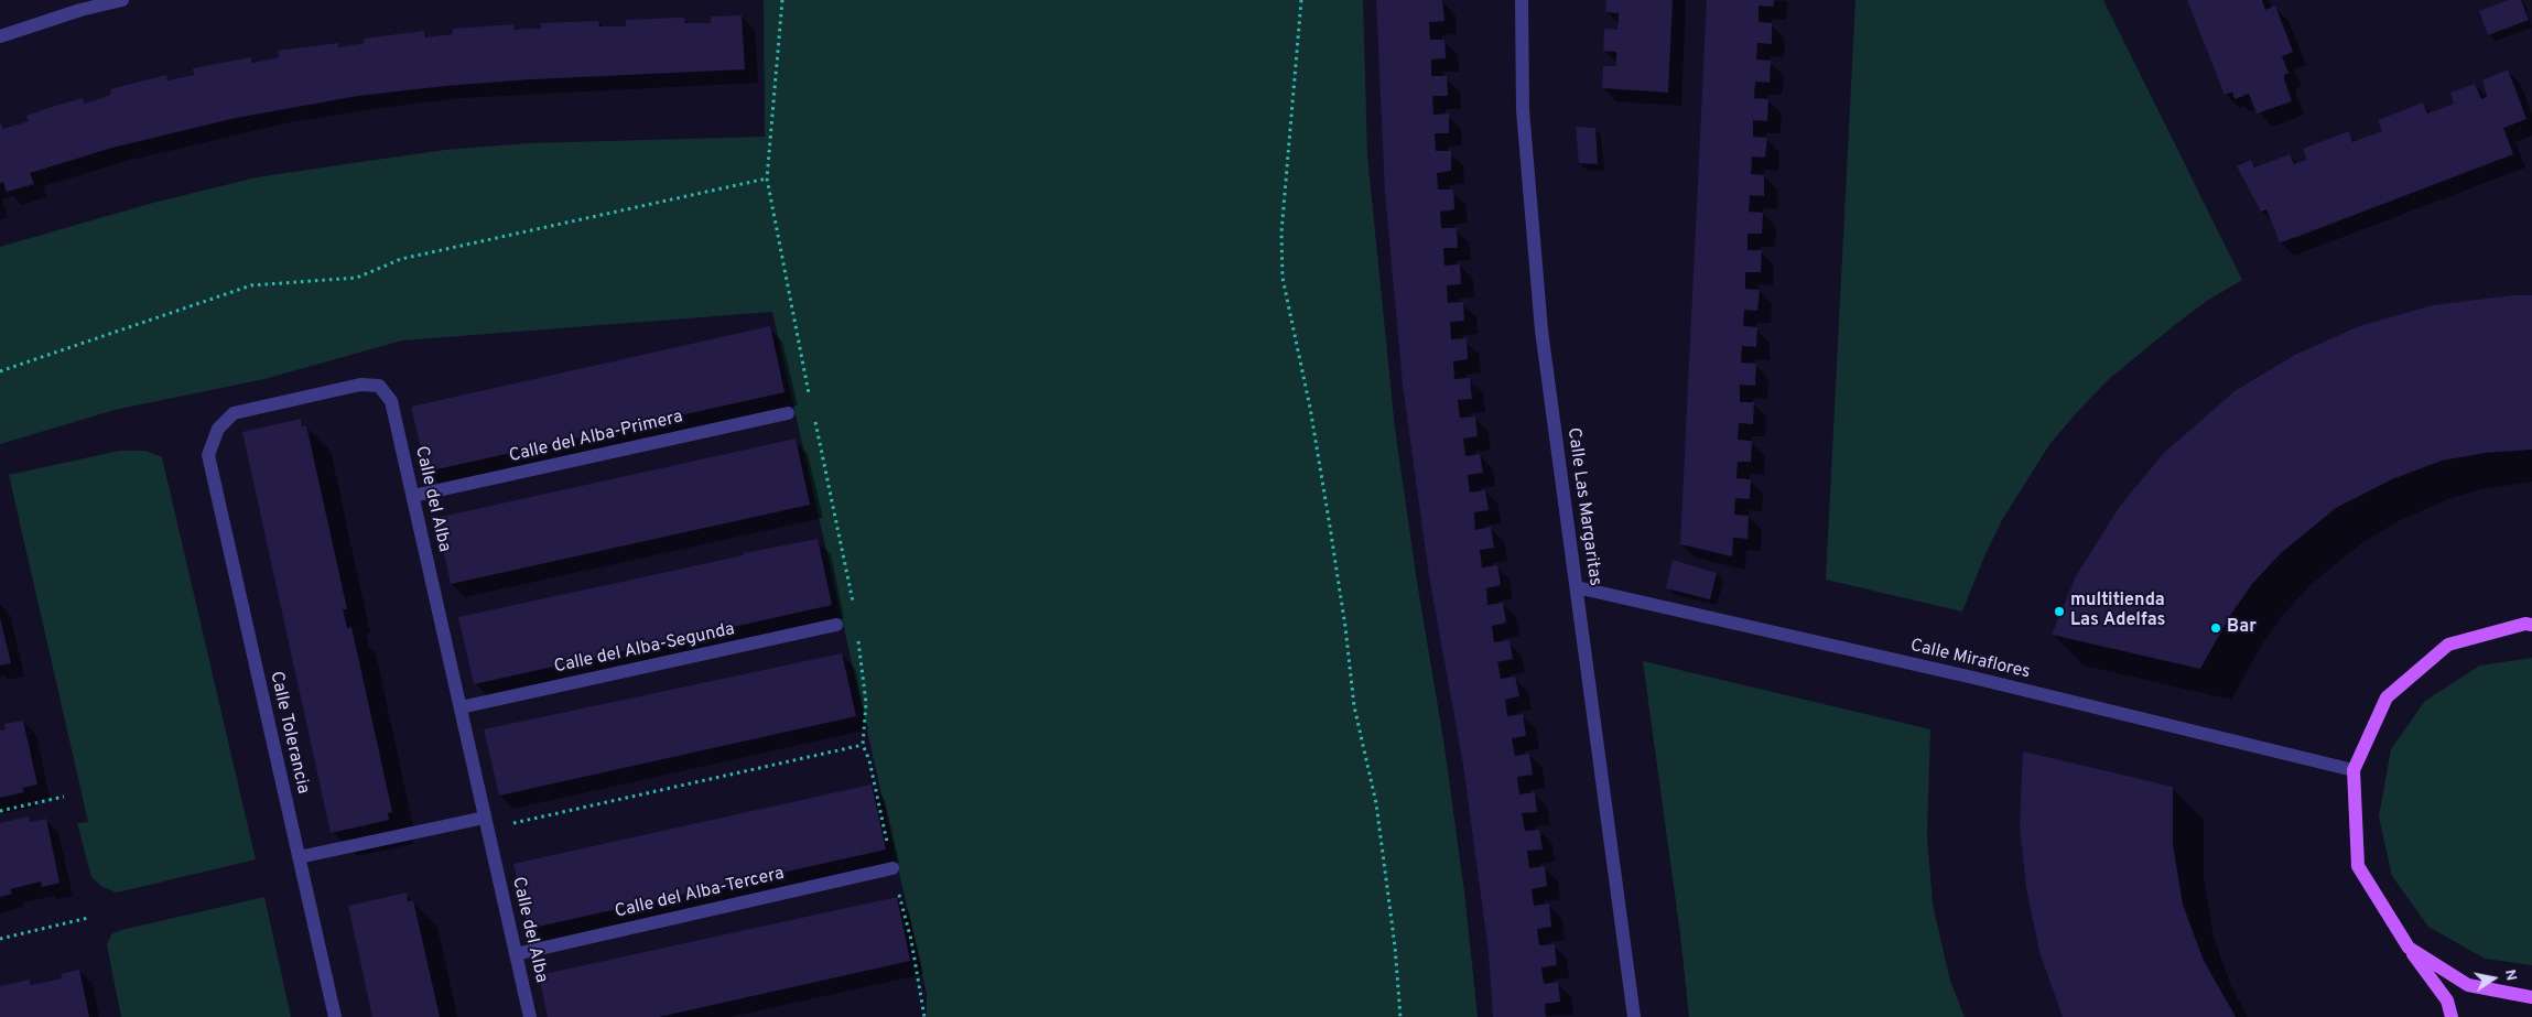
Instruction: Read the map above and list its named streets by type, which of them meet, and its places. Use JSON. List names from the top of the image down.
{
  "streets": {
    "street": [
      "Calle del Alba-Primera",
      "Calle del Alba",
      "Calle Las Margaritas",
      "Calle del Alba-Segunda",
      "Calle Miraflores",
      "Calle Tolerancia",
      "Calle del Alba-Tercera"
    ]
  },
  "crossings": [
    ["Calle del Alba-Primera", "Calle del Alba"],
    ["Calle del Alba", "Calle del Alba-Segunda"],
    ["Calle del Alba", "Calle Tolerancia"],
    ["Calle del Alba", "Calle del Alba-Tercera"],
    ["Calle Las Margaritas", "Calle Miraflores"]
  ],
  "places": ["multitienda Las Adelfas", "Bar"],
  "north": "right"
}
